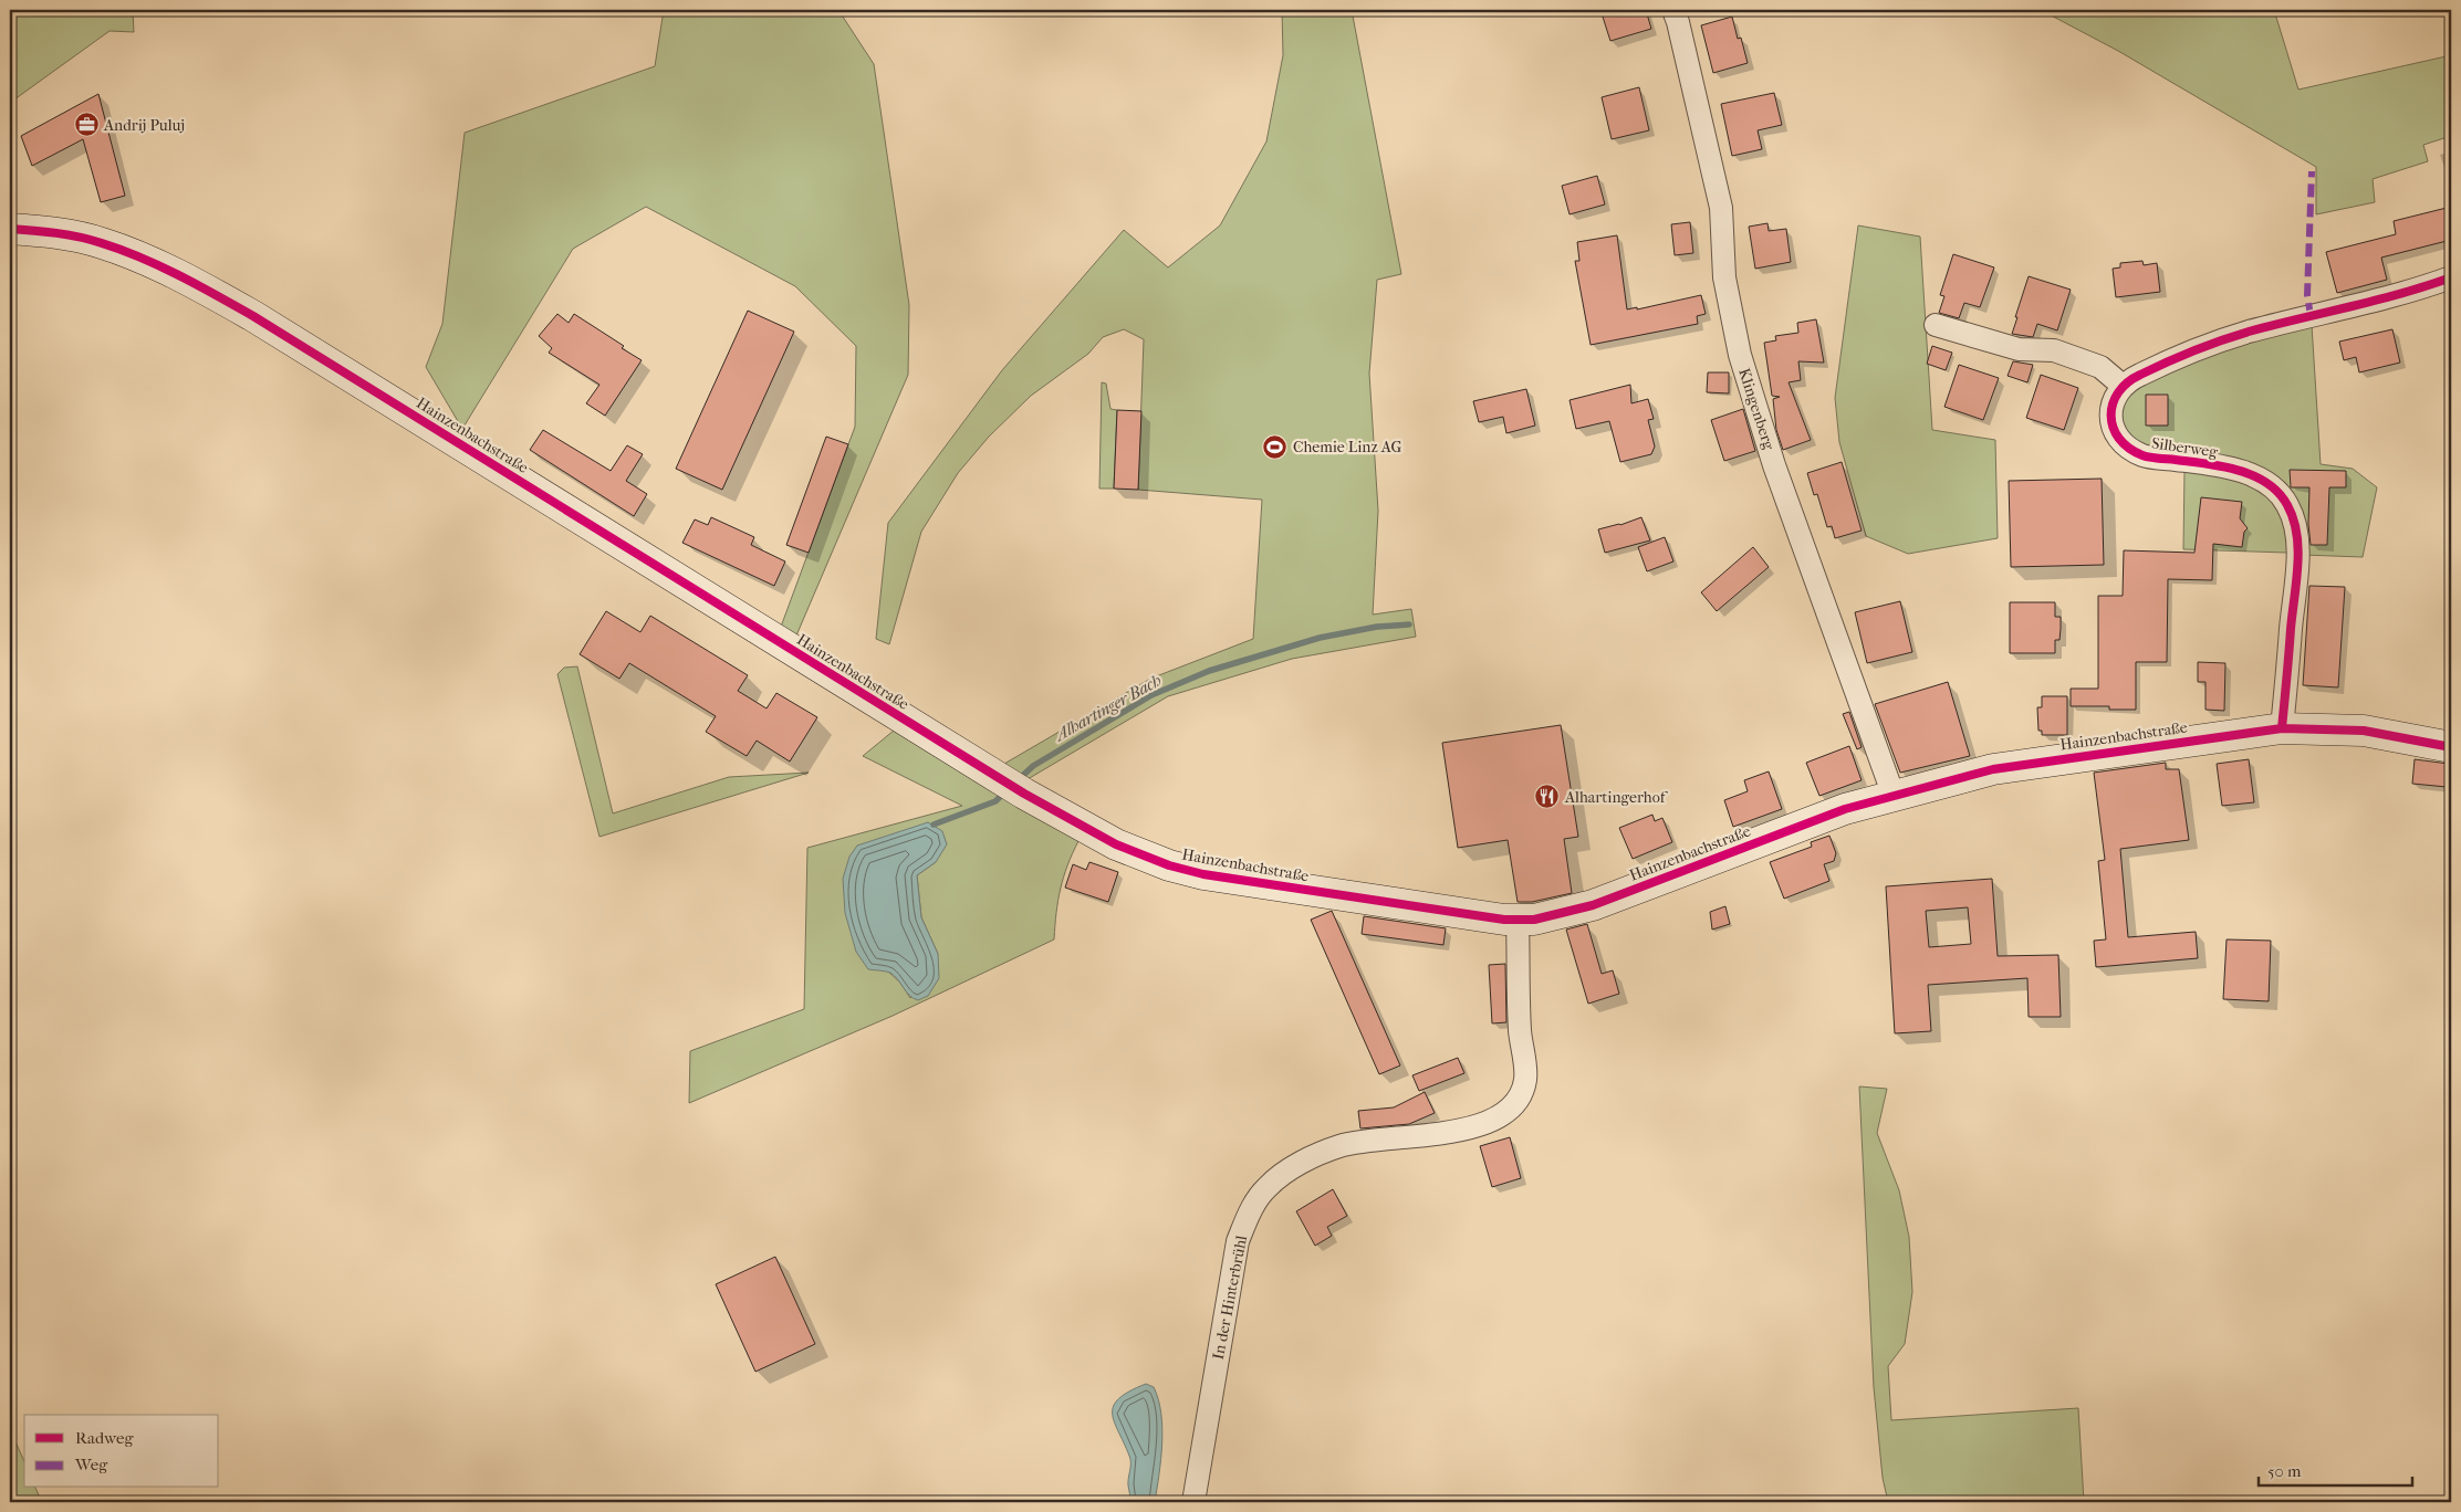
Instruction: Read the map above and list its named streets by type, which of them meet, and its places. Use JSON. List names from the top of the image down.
{
  "streets": {
    "street": [
      "Klingenberg",
      "Hainzenbachstraße",
      "Silberweg",
      "In der Hinterbrühl"
    ]
  },
  "crossings": [
    ["Klingenberg", "Hainzenbachstraße"],
    ["Hainzenbachstraße", "Silberweg"],
    ["Hainzenbachstraße", "In der Hinterbrühl"]
  ],
  "water": ["Alhartinger Bach"],
  "places": {
    "office": ["Andrij Puluj"],
    "sports": ["Chemie Linz AG"],
    "restaurant": ["Alhartingerhof"]
  },
  "legend": ["Radweg", "Weg"],
  "scale_bar": "50 m"
}
